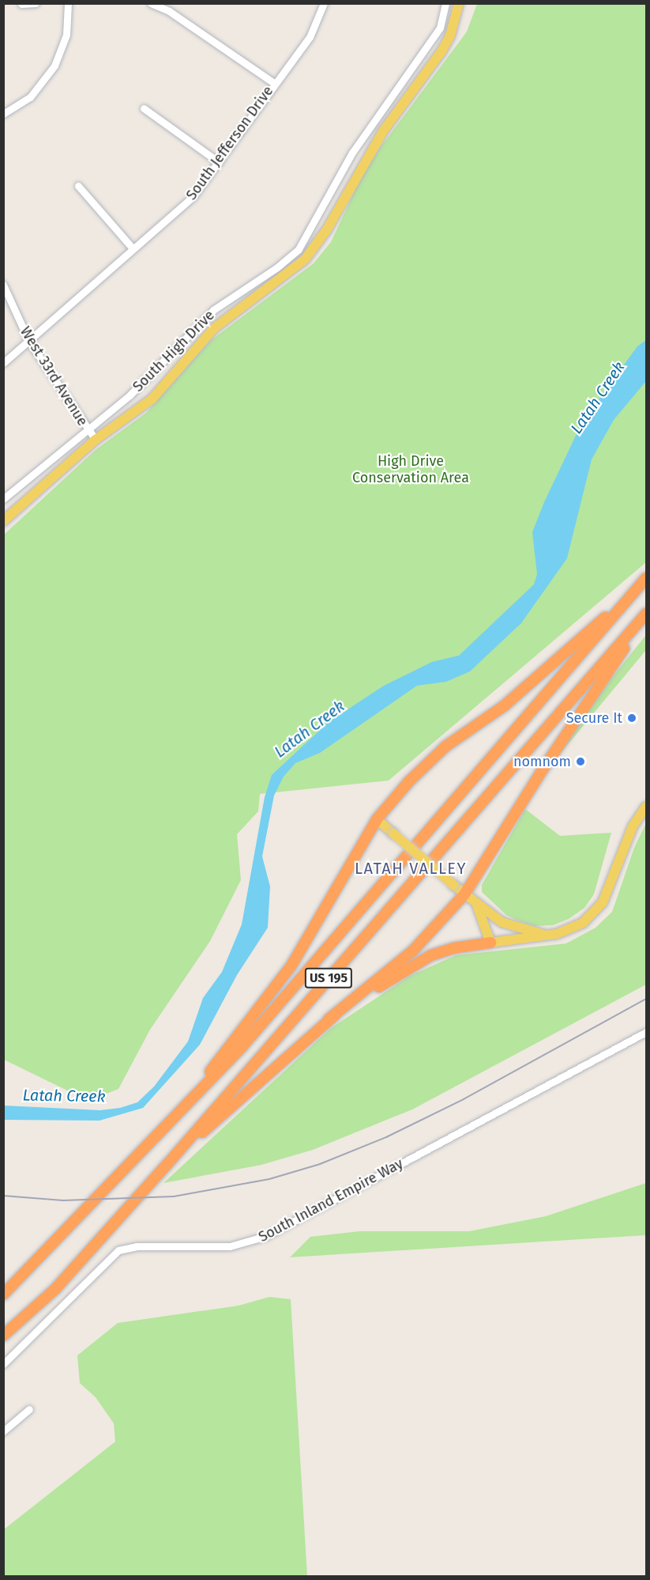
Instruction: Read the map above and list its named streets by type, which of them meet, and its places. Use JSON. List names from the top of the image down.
{
  "streets": {
    "highway": ["US 195"],
    "main road": ["South High Drive"],
    "street": ["South Jefferson Drive", "West 33rd Avenue", "South Inland Empire Way"]
  },
  "crossings": [
    ["South Jefferson Drive", "West 33rd Avenue"],
    ["South High Drive", "West 33rd Avenue"]
  ],
  "districts": ["LATAH VALLEY"],
  "water": ["Latah Creek"],
  "parks": ["High Drive Conservation Area"],
  "places": ["Secure It", "nomnom"]
}
